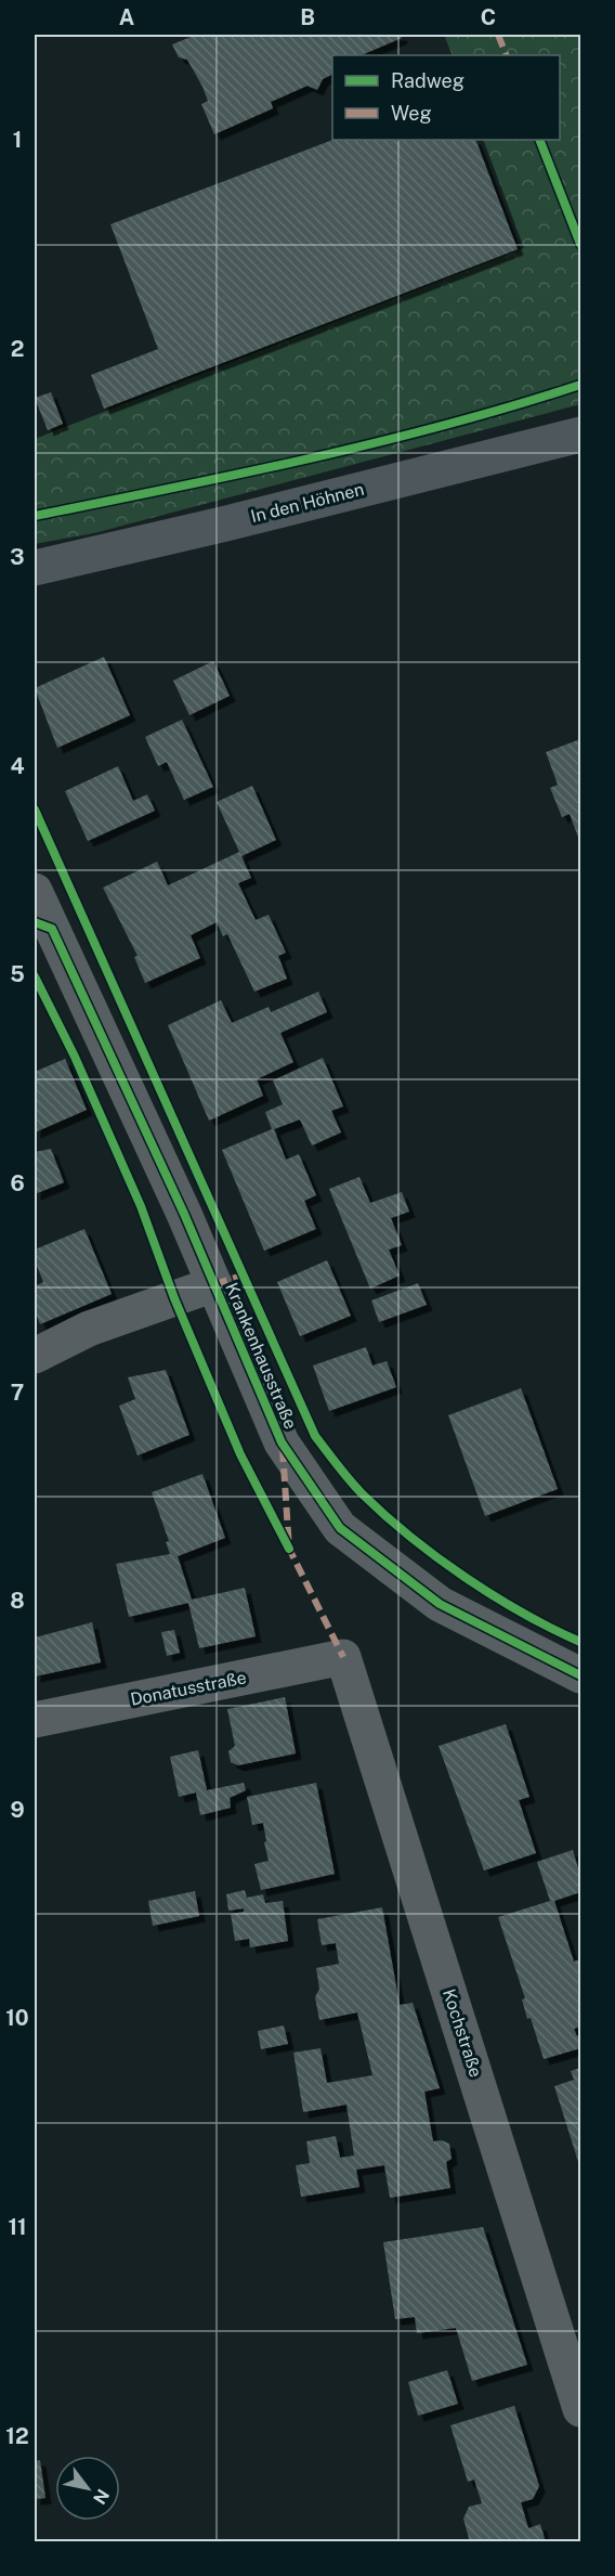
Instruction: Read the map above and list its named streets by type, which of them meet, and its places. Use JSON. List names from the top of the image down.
{
  "streets": {
    "street": [
      "In den Höhnen",
      "Krankenhausstraße",
      "Donatusstraße",
      "Kochstraße"
    ]
  },
  "crossings": [
    ["Donatusstraße", "Kochstraße"]
  ],
  "legend": ["Radweg", "Weg"],
  "north": "bottom right",
  "grid": {
    "columns": ["A", "B", "C"],
    "rows": [
      "1",
      "2",
      "3",
      "4",
      "5",
      "6",
      "7",
      "8",
      "9",
      "10",
      "11",
      "12"
    ]
  }
}
